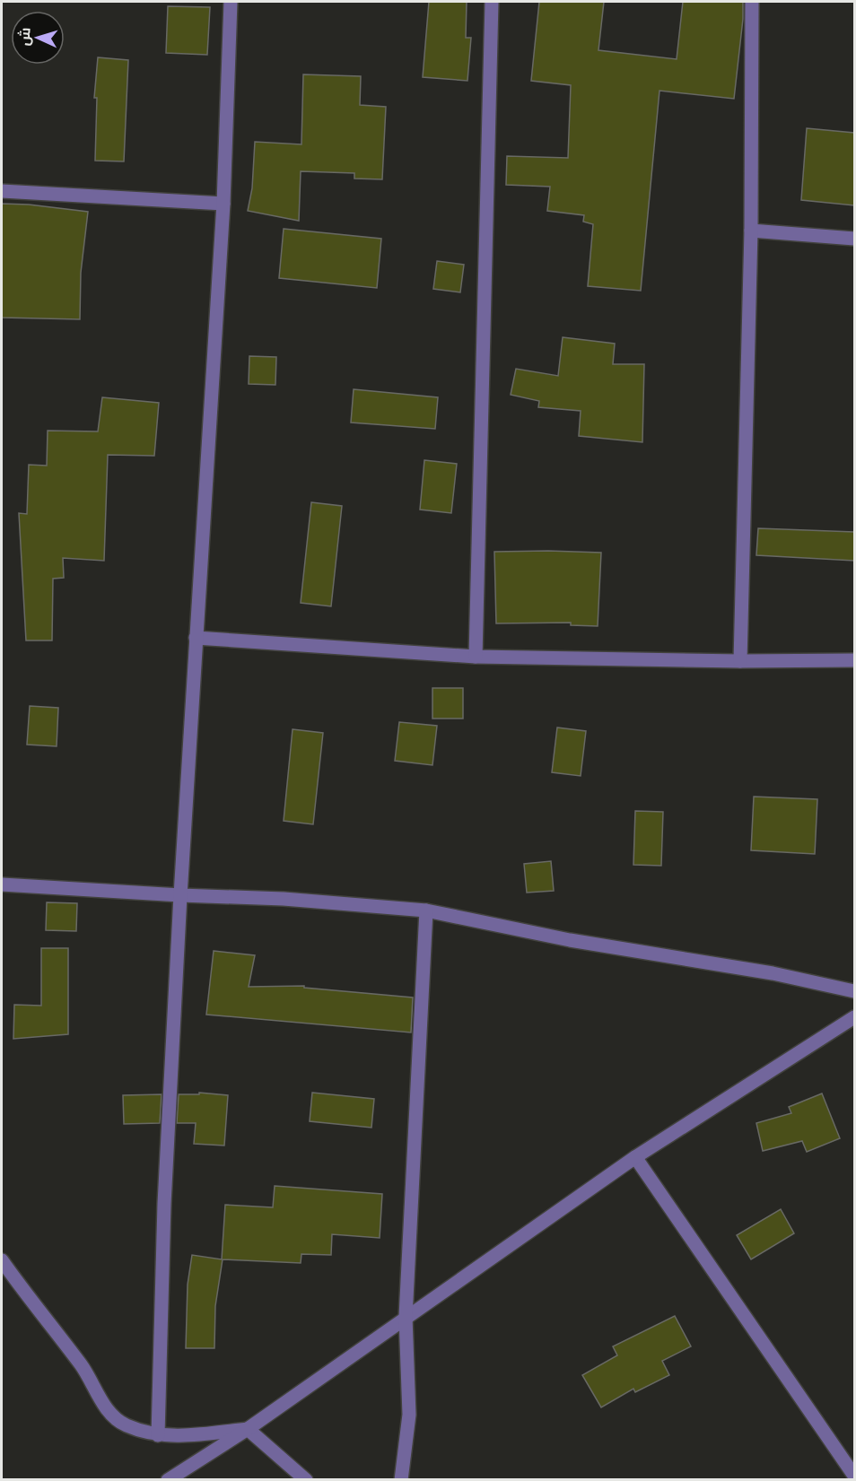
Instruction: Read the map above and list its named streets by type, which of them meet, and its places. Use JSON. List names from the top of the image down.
{
  "north": "left"
}
